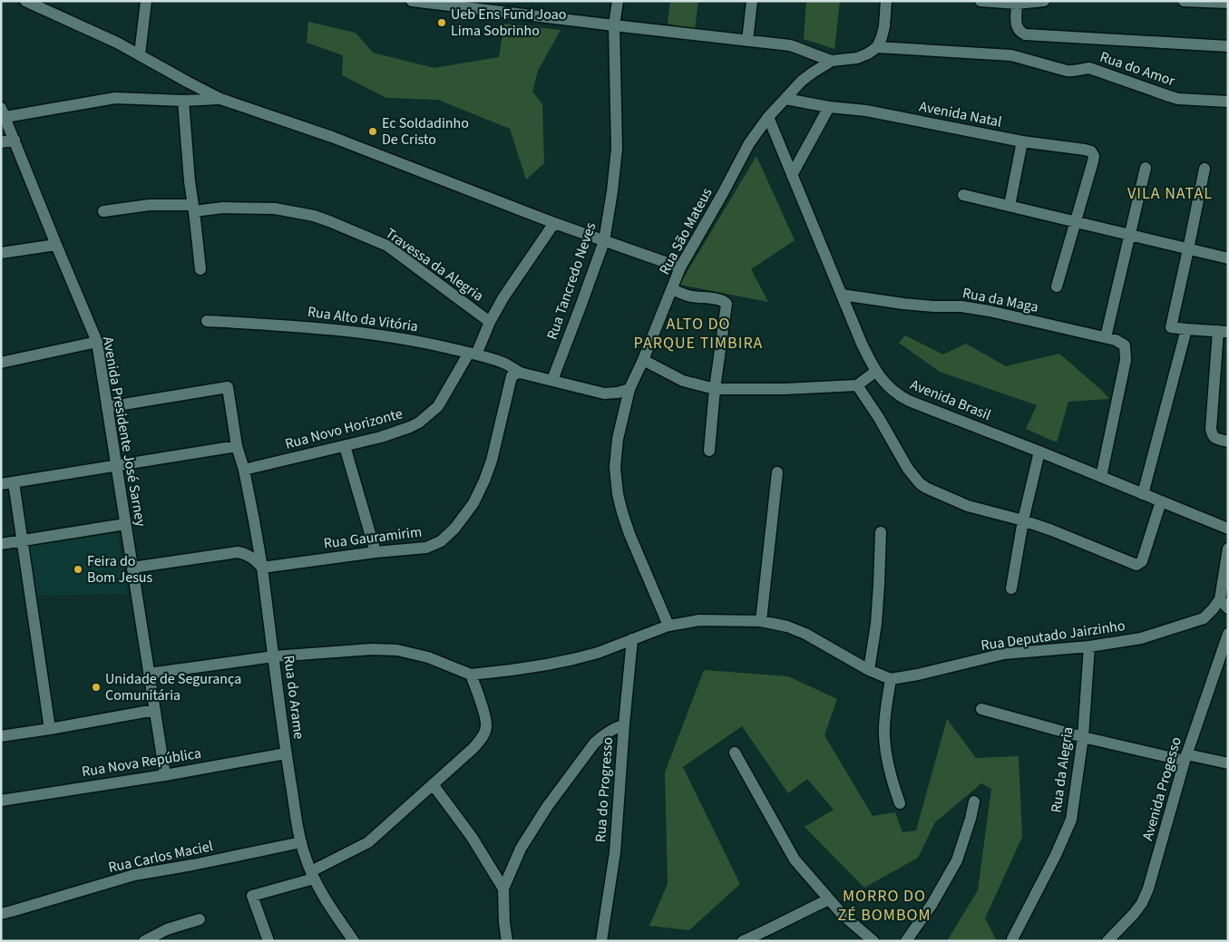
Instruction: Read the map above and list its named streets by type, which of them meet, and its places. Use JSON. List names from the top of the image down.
{
  "streets": {
    "street": [
      "Rua do Amor",
      "Avenida Natal",
      "Rua São Mateus",
      "Travessa da Alegria",
      "Rua Tancredo Neves",
      "Rua da Maga",
      "Rua Alto da Vitória",
      "Avenida Brasil",
      "Rua Novo Horizonte",
      "Avenida Presidente José Sarney",
      "Rua Gauramirim",
      "Rua Deputado Jairzinho",
      "Rua do Arame",
      "Rua Nova República",
      "Rua da Alegria",
      "Avenida Progesso",
      "Rua do Progresso",
      "Rua Carlos Maciel"
    ]
  },
  "crossings": [
    ["Avenida Natal", "Rua São Mateus"],
    ["Rua São Mateus", "Rua Alto da Vitória"],
    ["Rua São Mateus", "Avenida Brasil"],
    ["Travessa da Alegria", "Rua Alto da Vitória"],
    ["Travessa da Alegria", "Rua Novo Horizonte"],
    ["Rua Tancredo Neves", "Rua Alto da Vitória"],
    ["Rua da Maga", "Avenida Brasil"],
    ["Rua Alto da Vitória", "Rua Novo Horizonte"],
    ["Rua Alto da Vitória", "Rua Gauramirim"],
    ["Rua Novo Horizonte", "Rua do Arame"],
    ["Avenida Presidente José Sarney", "Rua Nova República"],
    ["Rua Gauramirim", "Rua do Arame"],
    ["Rua Deputado Jairzinho", "Rua da Alegria"],
    ["Rua do Arame", "Rua Nova República"],
    ["Rua do Arame", "Rua Carlos Maciel"]
  ],
  "districts": ["VILA NATAL", "ALTO DO PARQUE TIMBIRA", "MORRO DO ZÉ BOMBOM"],
  "places": [
    "Ueb Ens Fund Joao Lima Sobrinho",
    "Ec Soldadinho De Cristo",
    "Feira do Bom Jesus",
    "Unidade de Segurança Comunitária"
  ]
}
